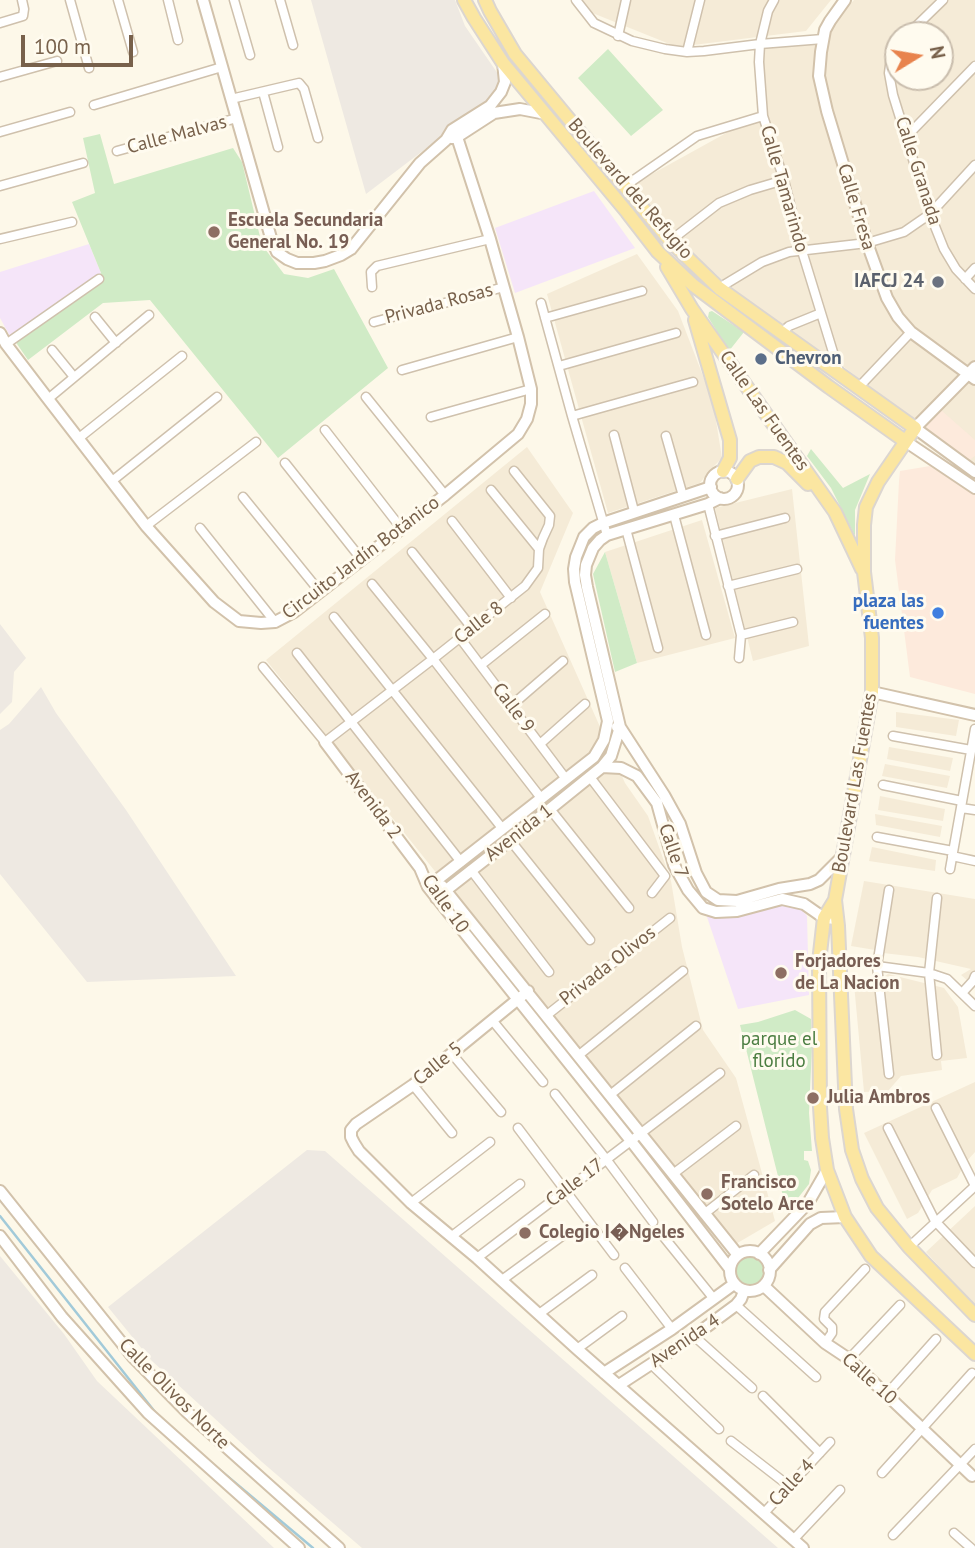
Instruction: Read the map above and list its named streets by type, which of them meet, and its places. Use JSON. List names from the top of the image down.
{
  "streets": {
    "main road": ["Boulevard del Refugio", "Calle Las Fuentes", "Boulevard Las Fuentes"],
    "street": [
      "Calle Malvas",
      "Calle Granada",
      "Calle Tamarindo",
      "Calle Fresa",
      "Privada Rosas",
      "Circuito Jardín Botánico",
      "Calle 8",
      "Calle 9",
      "Avenida 2",
      "Avenida 1",
      "Calle 7",
      "Calle 10",
      "Privada Olivos",
      "Calle 5",
      "Calle 17",
      "Avenida 4",
      "Calle Olivos Norte",
      "Calle 4"
    ]
  },
  "crossings": [
    ["Boulevard del Refugio", "Calle Tamarindo"],
    ["Boulevard del Refugio", "Calle Las Fuentes"],
    ["Boulevard del Refugio", "Boulevard Las Fuentes"],
    ["Privada Rosas", "Circuito Jardín Botánico"],
    ["Calle Las Fuentes", "Boulevard Las Fuentes"],
    ["Calle 8", "Calle 9"],
    ["Calle 8", "Avenida 2"],
    ["Calle 9", "Avenida 1"],
    ["Boulevard Las Fuentes", "Calle 7"],
    ["Avenida 2", "Calle 10"],
    ["Avenida 1", "Calle 7"],
    ["Avenida 1", "Calle 10"],
    ["Calle 10", "Privada Olivos"],
    ["Calle 10", "Calle 5"],
    ["Calle 10", "Calle 17"],
    ["Calle 10", "Avenida 4"]
  ],
  "parks": ["parque el florido"],
  "places": [
    "Escuela Secundaria General No. 19",
    "IAFCJ 24",
    "Chevron",
    "plaza las fuentes",
    "Forjadores de La Nacion",
    "Julia Ambros",
    "Francisco Sotelo Arce",
    "Colegio I�Ngeles"
  ],
  "scale_bar": "100 m",
  "north": "right"
}
